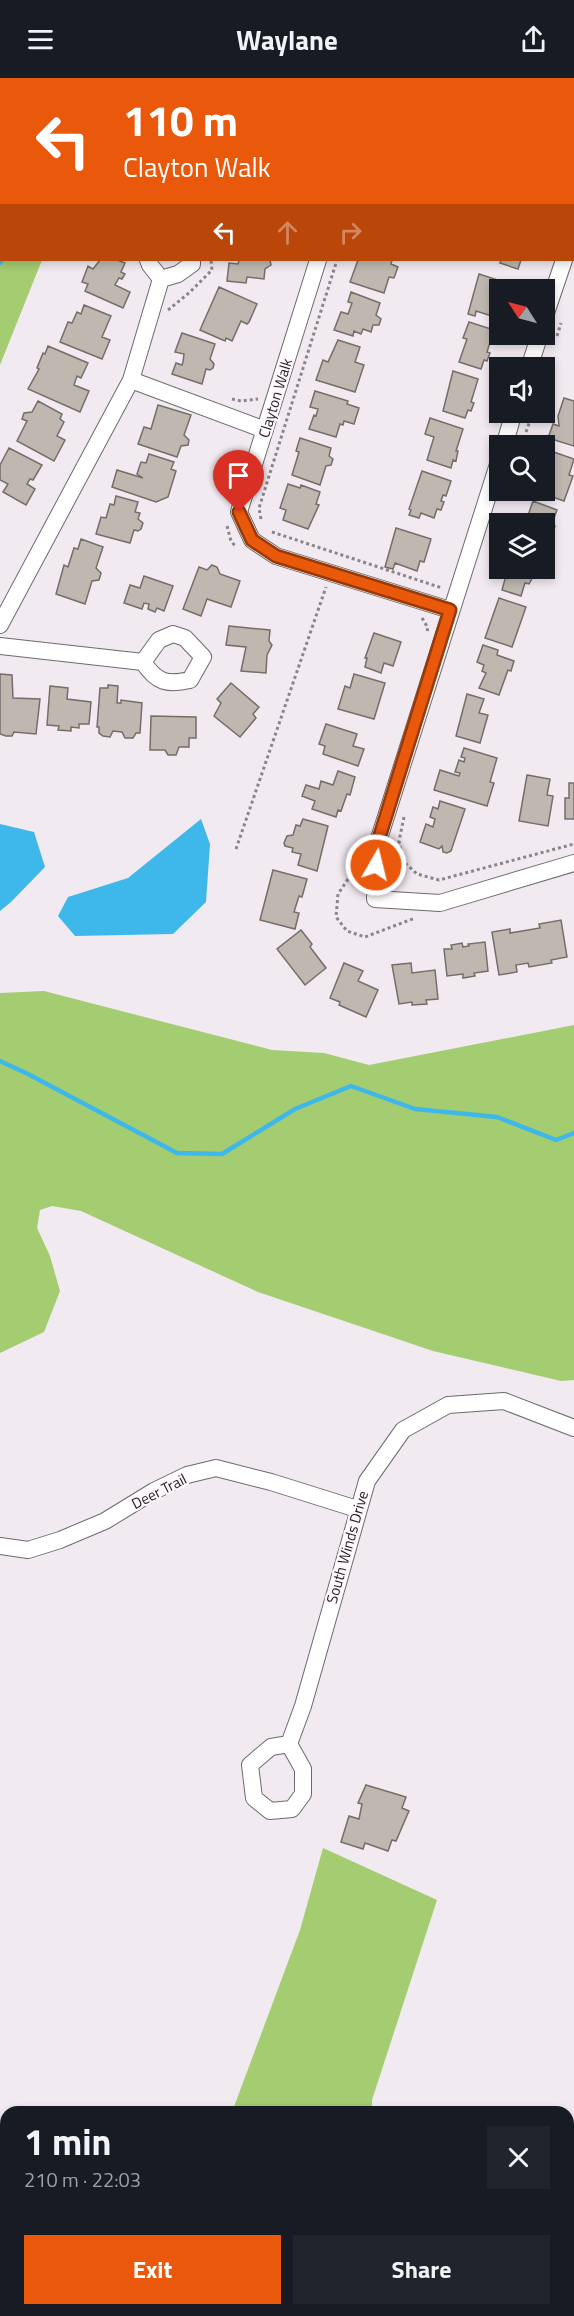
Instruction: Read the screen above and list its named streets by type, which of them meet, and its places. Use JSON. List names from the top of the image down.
{
  "streets": {
    "street": ["Clayton Walk", "Deer Trail", "South Winds Drive"]
  },
  "crossings": [
    ["Deer Trail", "South Winds Drive"]
  ],
  "north": "top left",
  "page": {
    "header": "Waylane",
    "turn": ["110 m", "Clayton Walk"],
    "heading": ["1 min", "210 m · 22:03"],
    "buttons": ["Exit", "Share"]
  }
}
